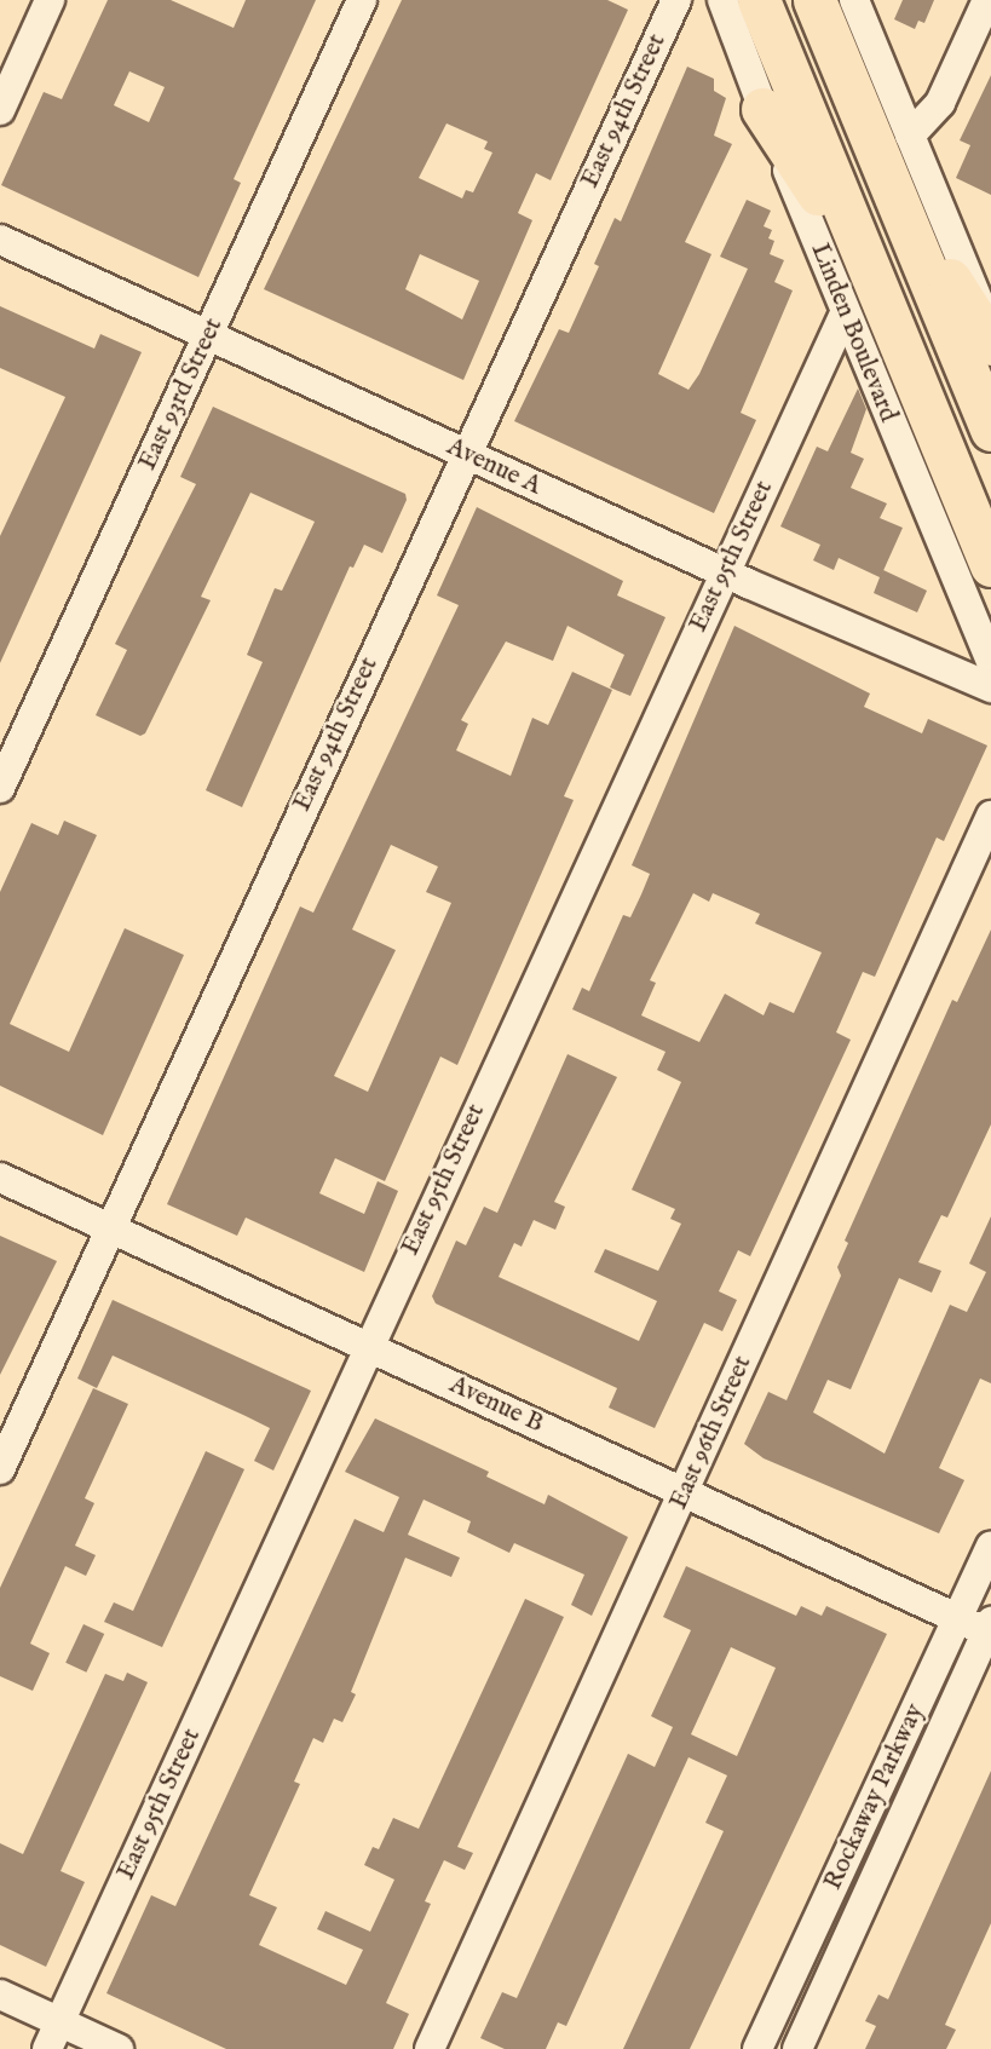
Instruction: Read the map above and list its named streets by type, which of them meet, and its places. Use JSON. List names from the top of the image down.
{
  "streets": {
    "highway": ["Linden Boulevard"],
    "street": [
      "East 94th Street",
      "East 93rd Street",
      "Avenue A",
      "East 95th Street",
      "Avenue B",
      "East 96th Street",
      "Rockaway Parkway"
    ]
  },
  "crossings": [
    ["East 94th Street", "Avenue A"],
    ["East 94th Street", "Avenue B"],
    ["Linden Boulevard", "East 95th Street"],
    ["East 93rd Street", "Avenue A"],
    ["Avenue A", "East 95th Street"],
    ["East 95th Street", "Avenue B"],
    ["Avenue B", "East 96th Street"],
    ["Avenue B", "Rockaway Parkway"]
  ]
}
